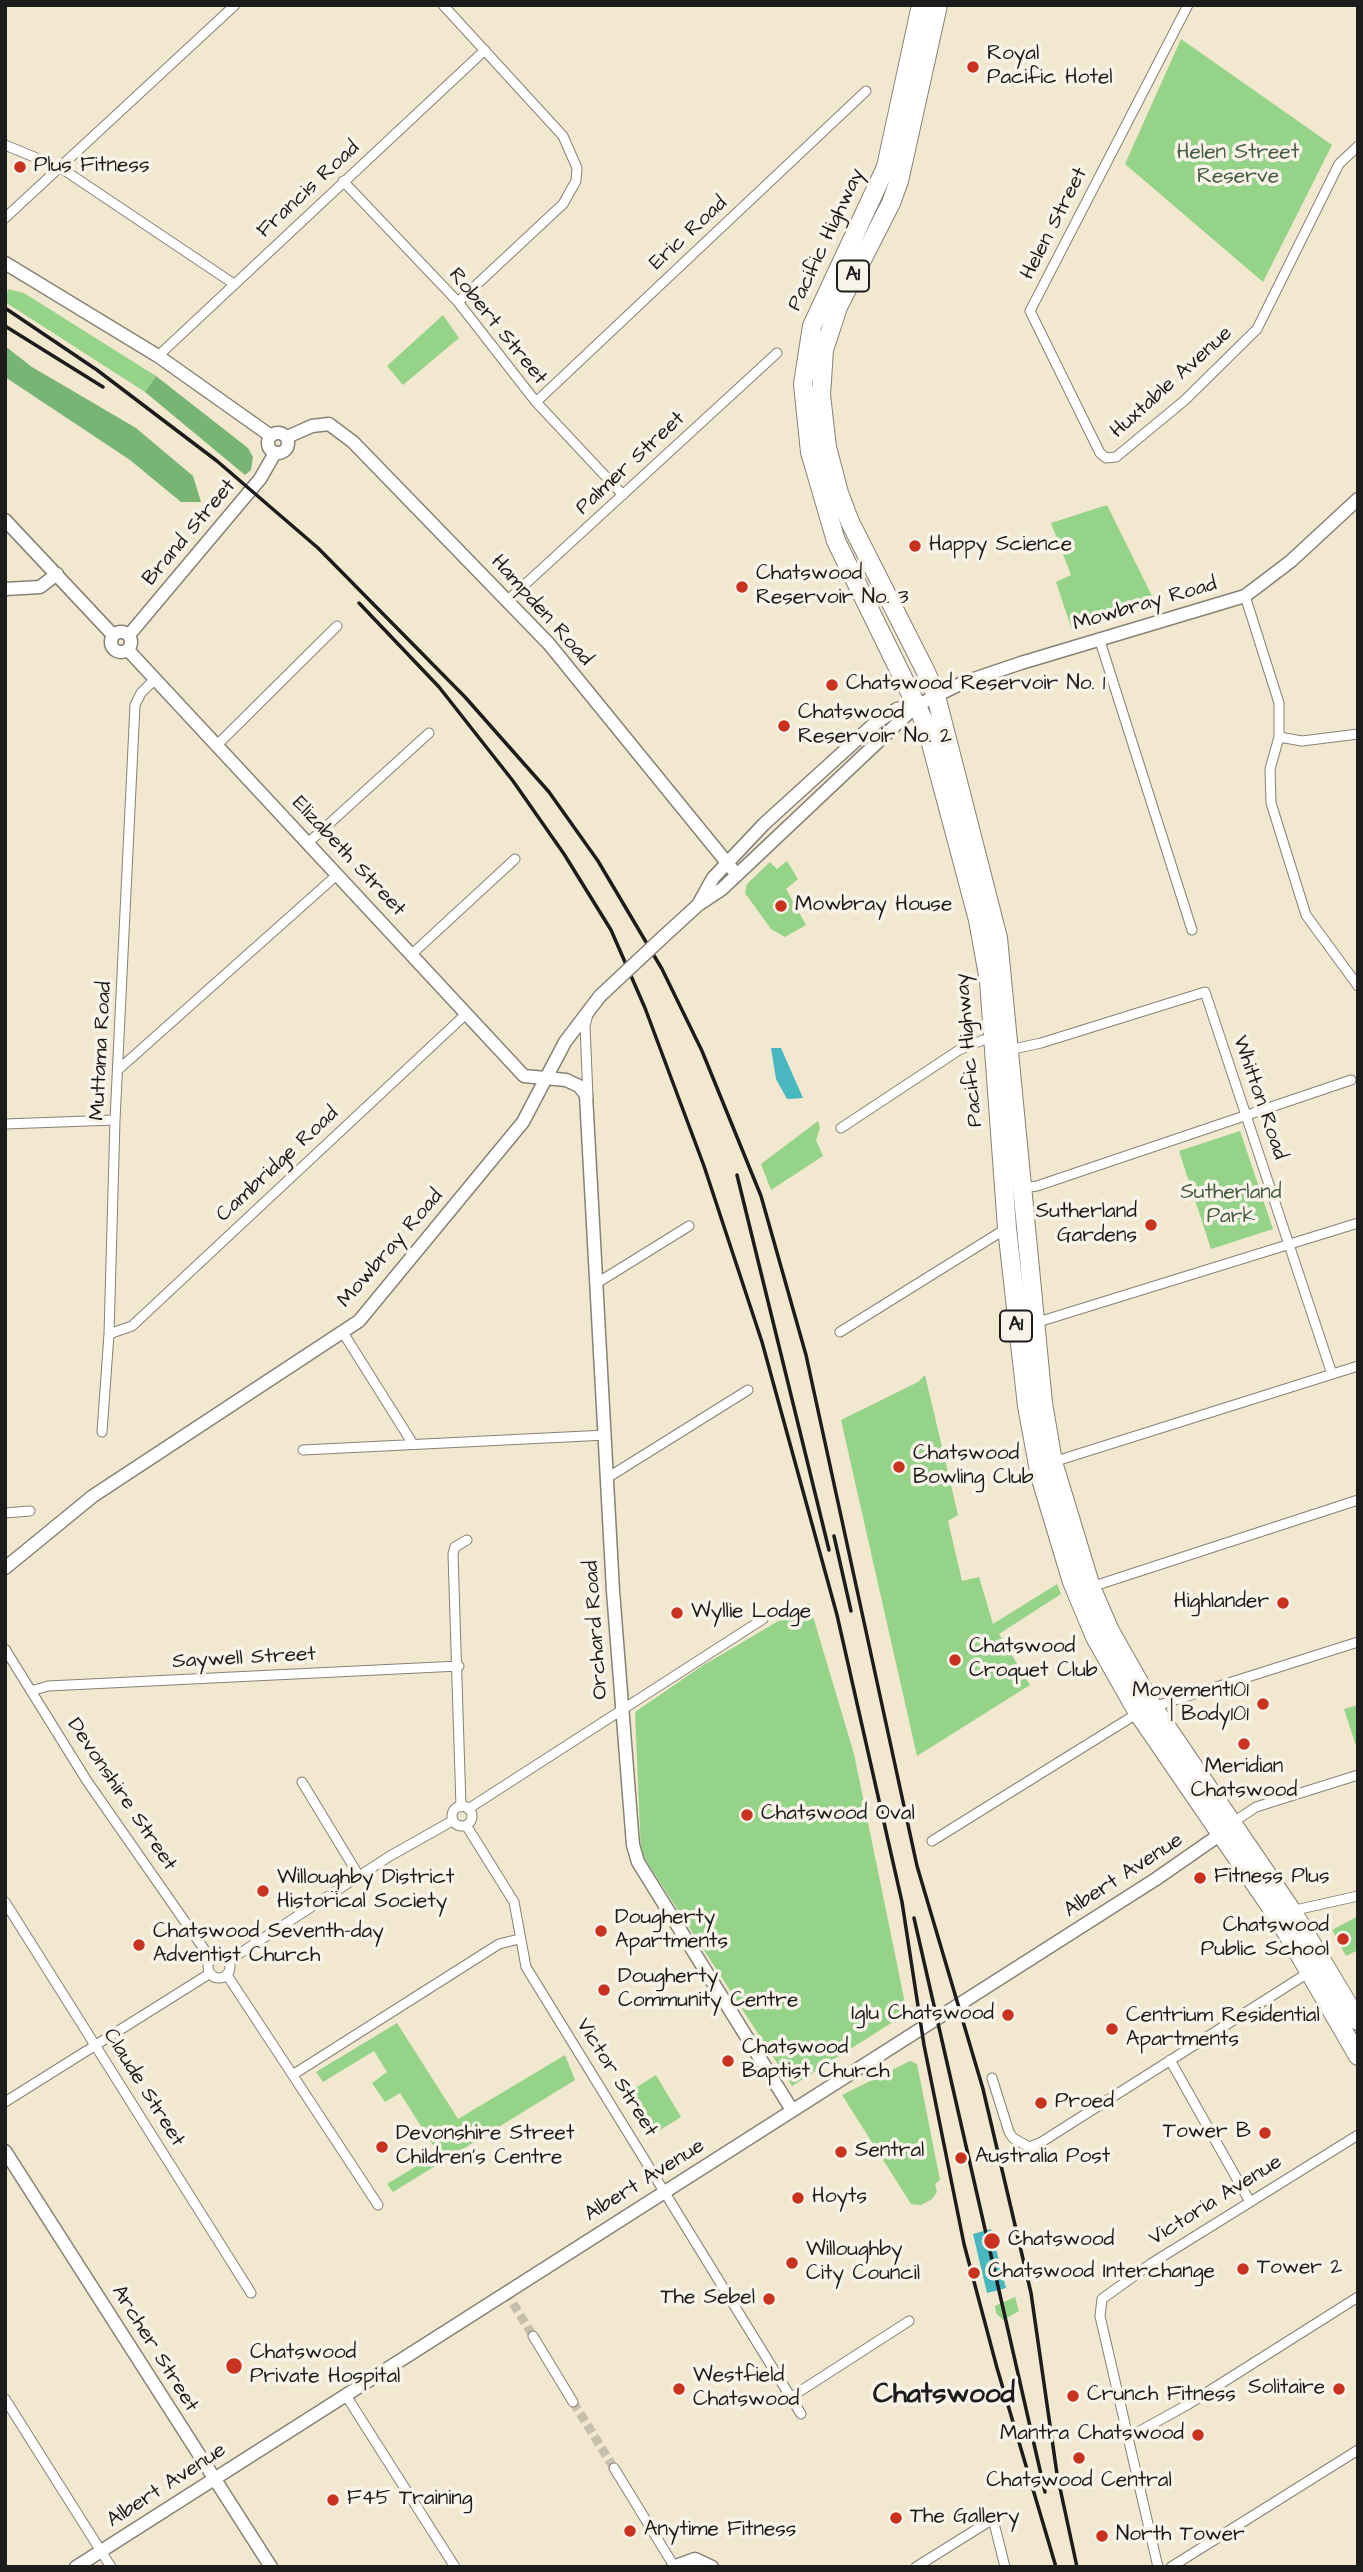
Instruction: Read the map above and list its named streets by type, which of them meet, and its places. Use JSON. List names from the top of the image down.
{
  "streets": {
    "highway": ["Pacific Highway", "A1"],
    "main road": [
      "Brand Street",
      "Mowbray Road",
      "Hampden Road",
      "Elizabeth Street",
      "Orchard Road",
      "Albert Avenue",
      "Archer Street"
    ],
    "street": [
      "Francis Road",
      "Helen Street",
      "Eric Road",
      "Robert Street",
      "Huxtable Avenue",
      "Palmer Street",
      "Muttama Road",
      "Whitton Road",
      "Cambridge Road",
      "Saywell Street",
      "Devonshire Street",
      "Victor Street",
      "Claude Street",
      "Victoria Avenue"
    ]
  },
  "crossings": [
    ["Francis Road", "Robert Street"],
    ["Helen Street", "Huxtable Avenue"],
    ["Eric Road", "Robert Street"],
    ["Pacific Highway", "Mowbray Road"],
    ["Pacific Highway", "Whitton Road"],
    ["Pacific Highway", "Albert Avenue"],
    ["Robert Street", "Palmer Street"],
    ["Palmer Street", "Hampden Road"],
    ["Brand Street", "Hampden Road"],
    ["Brand Street", "Elizabeth Street"],
    ["Mowbray Road", "Hampden Road"],
    ["Mowbray Road", "Elizabeth Street"],
    ["Mowbray Road", "Orchard Road"],
    ["Elizabeth Street", "Muttama Road"],
    ["Elizabeth Street", "Cambridge Road"],
    ["Muttama Road", "Cambridge Road"],
    ["Orchard Road", "Albert Avenue"],
    ["Saywell Street", "Devonshire Street"],
    ["Albert Avenue", "Victor Street"],
    ["Albert Avenue", "Archer Street"]
  ],
  "districts": ["Chatswood"],
  "parks": ["Helen Street Reserve", "Sutherland Park"],
  "places": [
    "Royal Pacific Hotel",
    "Plus Fitness",
    "Happy Science",
    "Chatswood Reservoir No. 3",
    "Chatswood Reservoir No. 1",
    "Chatswood Reservoir No. 2",
    "Mowbray House",
    "Sutherland Gardens",
    "Chatswood Bowling Club",
    "Highlander",
    "Wyllie Lodge",
    "Chatswood Croquet Club",
    "Movement101 | Body101",
    "Meridian Chatswood",
    "Chatswood Oval",
    "Fitness Plus",
    "Willoughby District Historical Society",
    "Dougherty Apartments",
    "Chatswood Public School",
    "Chatswood Seventh-day Adventist Church",
    "Dougherty Community Centre",
    "Iglu Chatswood",
    "Centrium Residential Apartments",
    "Chatswood Baptist Church",
    "Proed",
    "Tower B",
    "Devonshire Street Children's Centre",
    "Sentral",
    "Australia Post",
    "Hoyts",
    "Chatswood",
    "Willoughby City Council",
    "Tower 2",
    "Chatswood Interchange",
    "The Sebel",
    "Chatswood Private Hospital",
    "Westfield Chatswood",
    "Solitaire",
    "Crunch Fitness",
    "Mantra Chatswood",
    "Chatswood Central",
    "F45 Training",
    "The Gallery",
    "Anytime Fitness",
    "North Tower"
  ]
}
